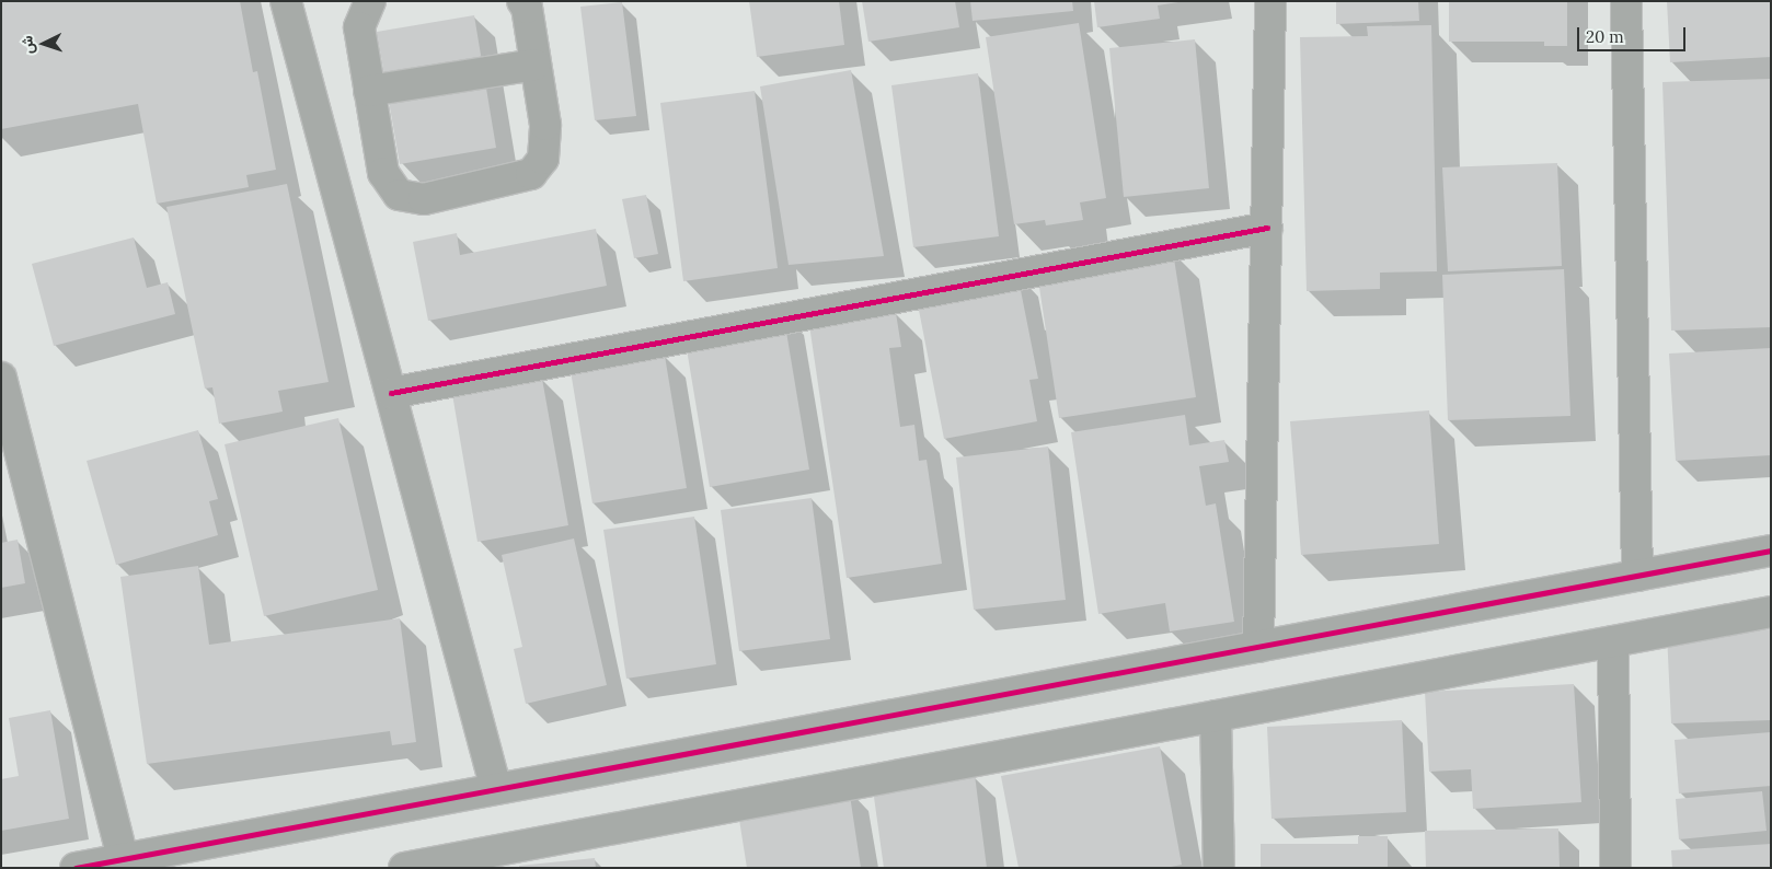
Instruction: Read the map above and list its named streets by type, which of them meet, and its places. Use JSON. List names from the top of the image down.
{
  "scale_bar": "20 m",
  "north": "left"
}
